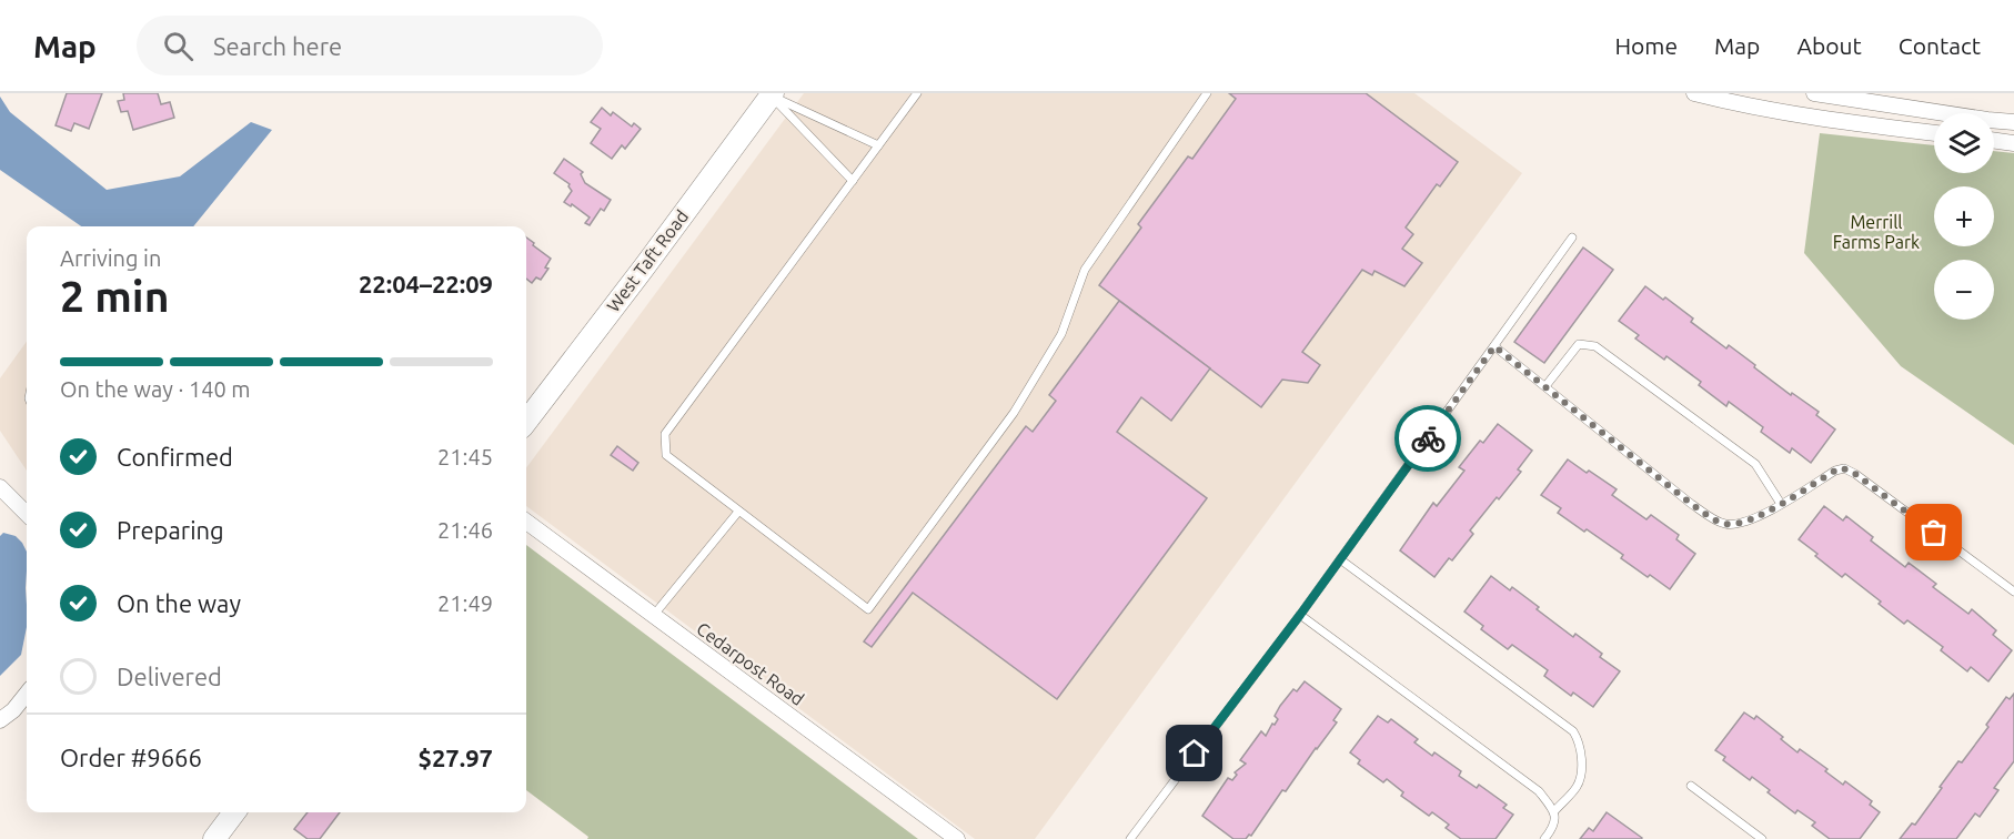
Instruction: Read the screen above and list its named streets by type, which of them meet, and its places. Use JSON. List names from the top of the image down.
{
  "streets": {
    "main road": ["West Taft Road"],
    "street": ["Cedarpost Road"]
  },
  "parks": ["Merrill Farms Park"],
  "page": {
    "header": "Map",
    "search": "Search here",
    "nav": [
      "Home",
      "Map",
      "About",
      "Contact"
    ],
    "map_buttons": ["+", "−"],
    "heading": ["2 min", "Arriving in", "22:04–22:09"],
    "panel": ["Order #9666", "$27.97"],
    "bar": "On the way · 140 m",
    "list": [
      ["Confirmed", "21:45"],
      ["Preparing", "21:46"],
      ["On the way", "21:49"],
      "Delivered"
    ]
  }
}
